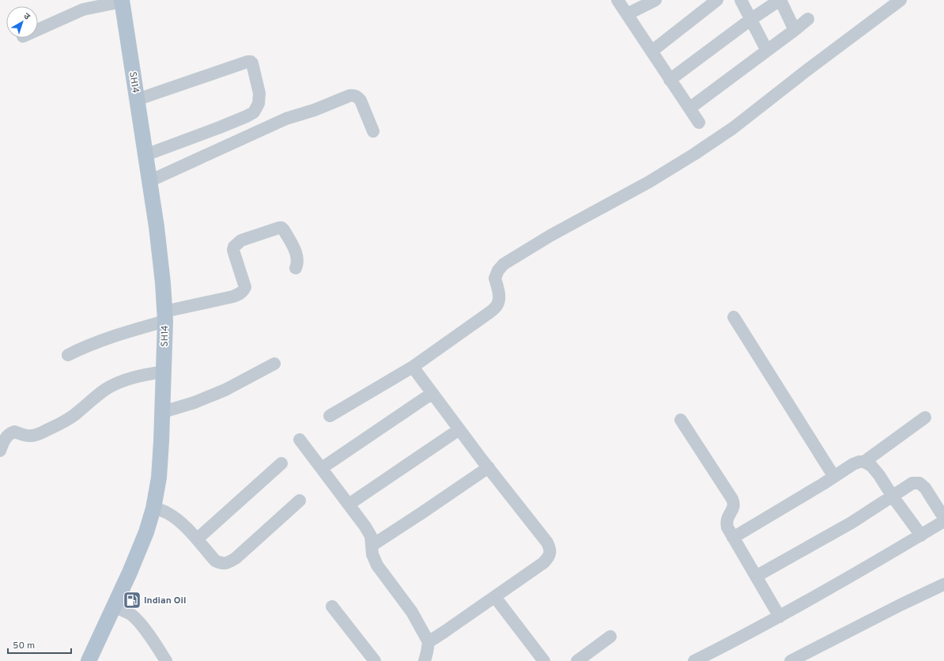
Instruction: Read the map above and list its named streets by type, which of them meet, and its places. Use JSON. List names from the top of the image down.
{
  "streets": {
    "main road": ["SH14"]
  },
  "places": {
    "fuel station": ["Indian Oil"]
  },
  "scale_bar": "50 m",
  "north": "top right"
}
